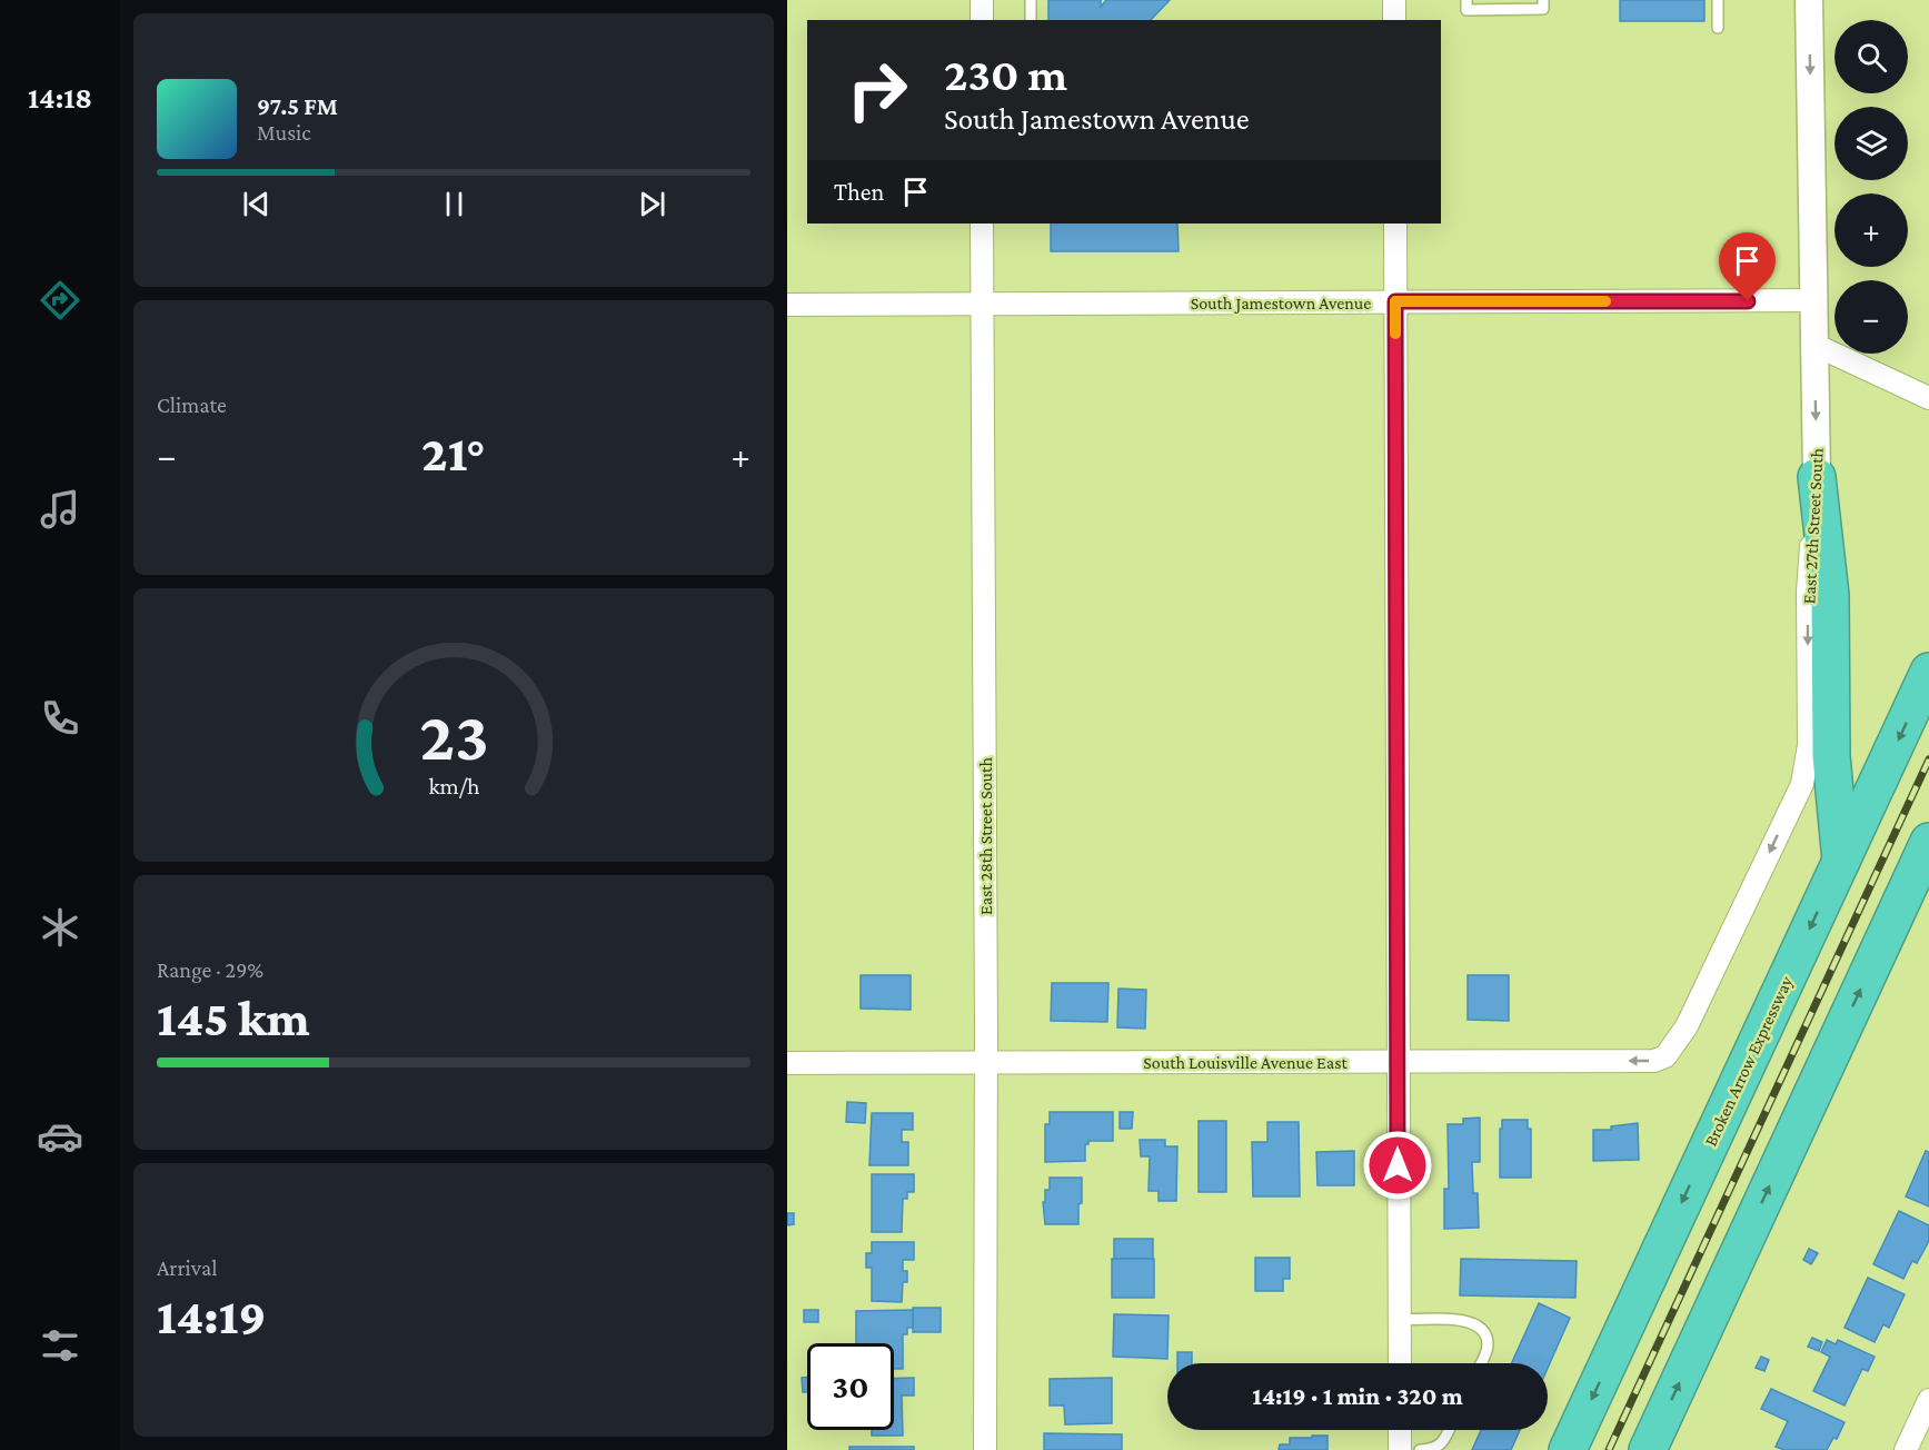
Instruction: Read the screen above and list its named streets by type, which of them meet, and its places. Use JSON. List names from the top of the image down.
{
  "streets": {
    "highway": ["Broken Arrow Expressway"],
    "street": [
      "South Jamestown Avenue",
      "East 27th Street South",
      "East 28th Street South",
      "South Louisville Avenue East"
    ]
  },
  "crossings": [
    ["South Jamestown Avenue", "East 27th Street South"],
    ["South Jamestown Avenue", "East 28th Street South"],
    ["East 27th Street South", "South Louisville Avenue East"],
    ["East 28th Street South", "South Louisville Avenue East"]
  ],
  "one_way": ["East 27th Street South"],
  "page": {
    "tabs": "14:18",
    "map_buttons": ["+", "−"],
    "turn": ["230 m", "South Jamestown Avenue"],
    "song": ["97.5 FM", "Music"],
    "then": "Then",
    "tile": [
      "Climate",
      ["Range · 29%", "145 km"],
      ["Arrival", "14:19"]
    ],
    "heat": ["−", "21°", "+"],
    "limit": "30",
    "trip": "14:19 · 1 min · 320 m",
    "gauge": ["23", "km/h"]
  }
}
